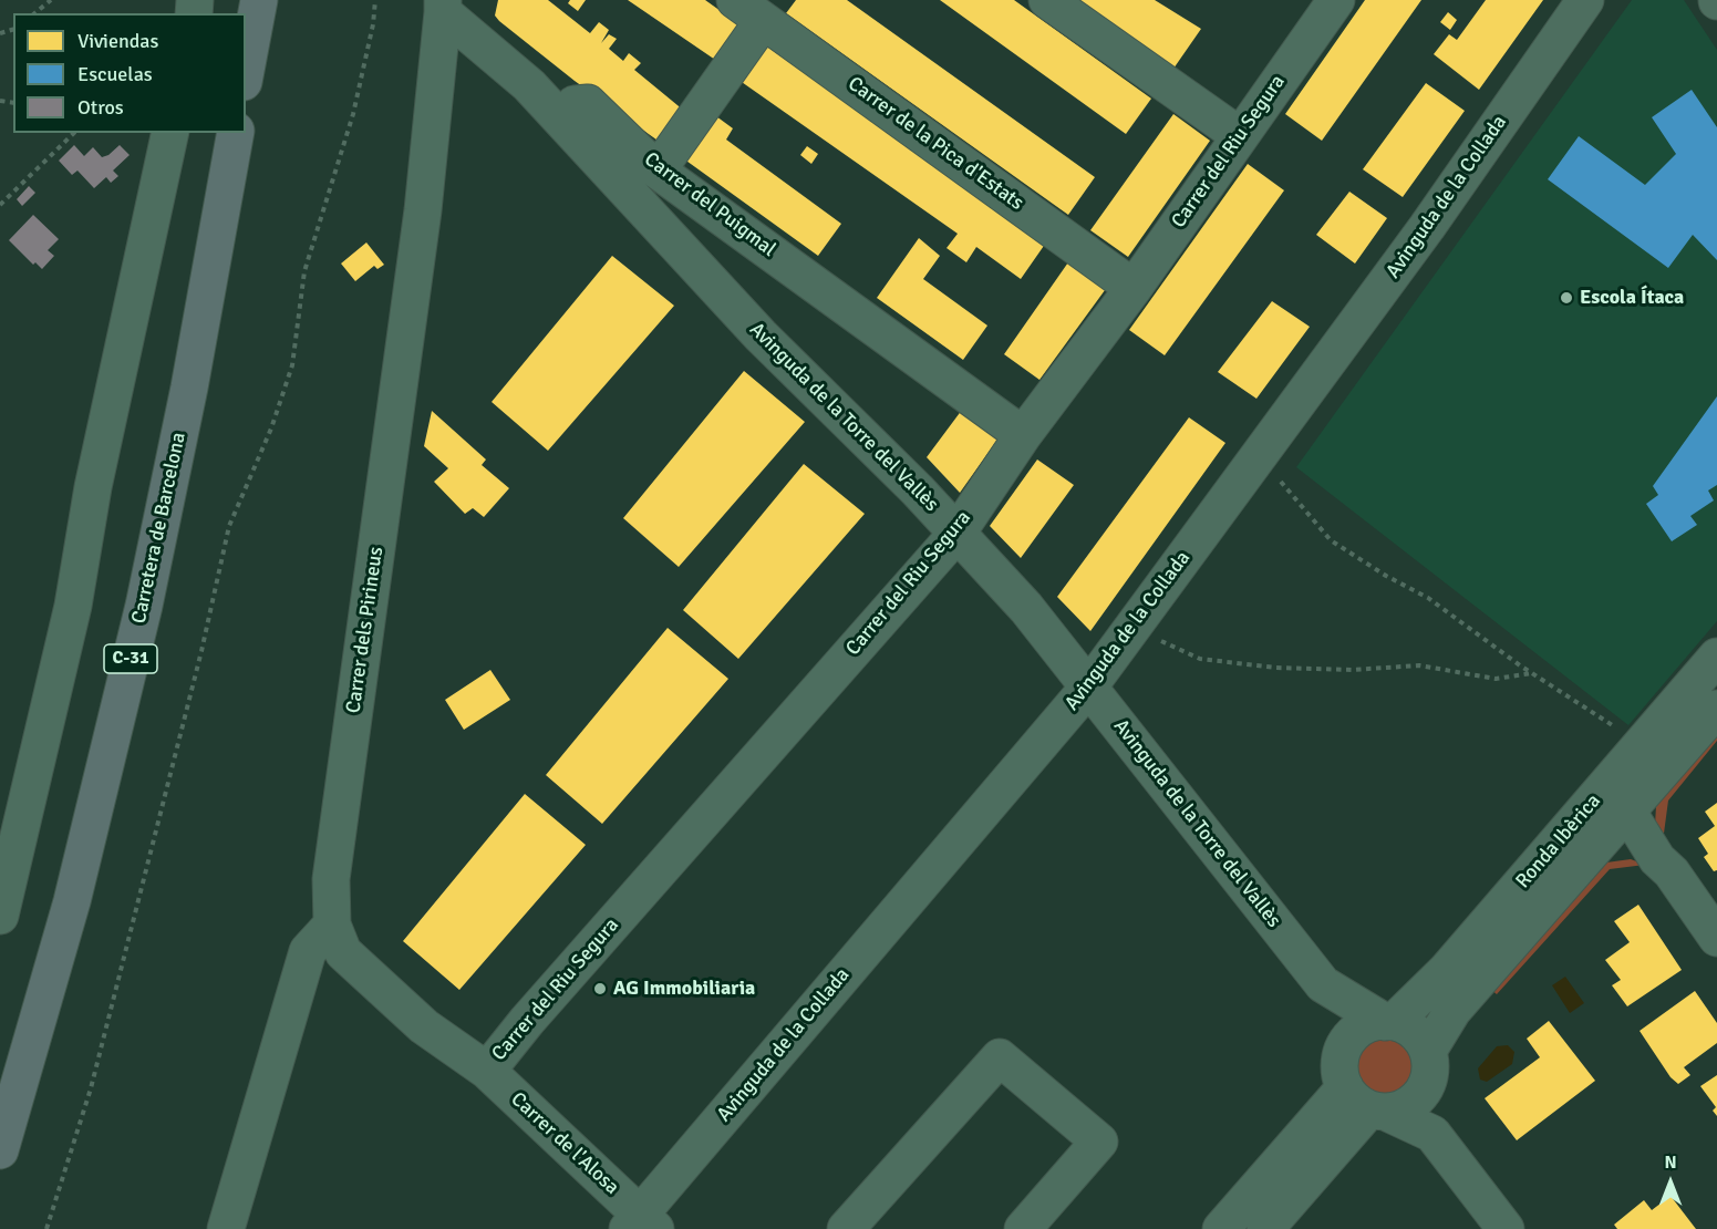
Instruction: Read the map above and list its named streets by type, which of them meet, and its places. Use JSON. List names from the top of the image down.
{
  "streets": {
    "highway": ["Carretera de Barcelona", "C-31"],
    "street": [
      "Carrer de la Pica d'Estats",
      "Carrer del Riu Segura",
      "Avinguda de la Collada",
      "Carrer del Puigmal",
      "Avinguda de la Torre del Vallès",
      "Carrer dels Pirineus",
      "Ronda Ibèrica",
      "Carrer de l'Alosa"
    ]
  },
  "crossings": [
    ["Carrer de la Pica d'Estats", "Carrer del Riu Segura"],
    ["Carrer del Riu Segura", "Carrer del Puigmal"],
    ["Carrer del Riu Segura", "Avinguda de la Torre del Vallès"],
    ["Carrer del Riu Segura", "Carrer de l'Alosa"],
    ["Avinguda de la Collada", "Avinguda de la Torre del Vallès"],
    ["Avinguda de la Collada", "Carrer de l'Alosa"],
    ["Carrer del Puigmal", "Avinguda de la Torre del Vallès"],
    ["Avinguda de la Torre del Vallès", "Carrer dels Pirineus"],
    ["Avinguda de la Torre del Vallès", "Ronda Ibèrica"],
    ["Carrer dels Pirineus", "Carrer de l'Alosa"]
  ],
  "places": ["Escola Ítaca", "AG Immobiliaria"],
  "legend": ["Viviendas", "Escuelas", "Otros"],
  "north": "top"
}
